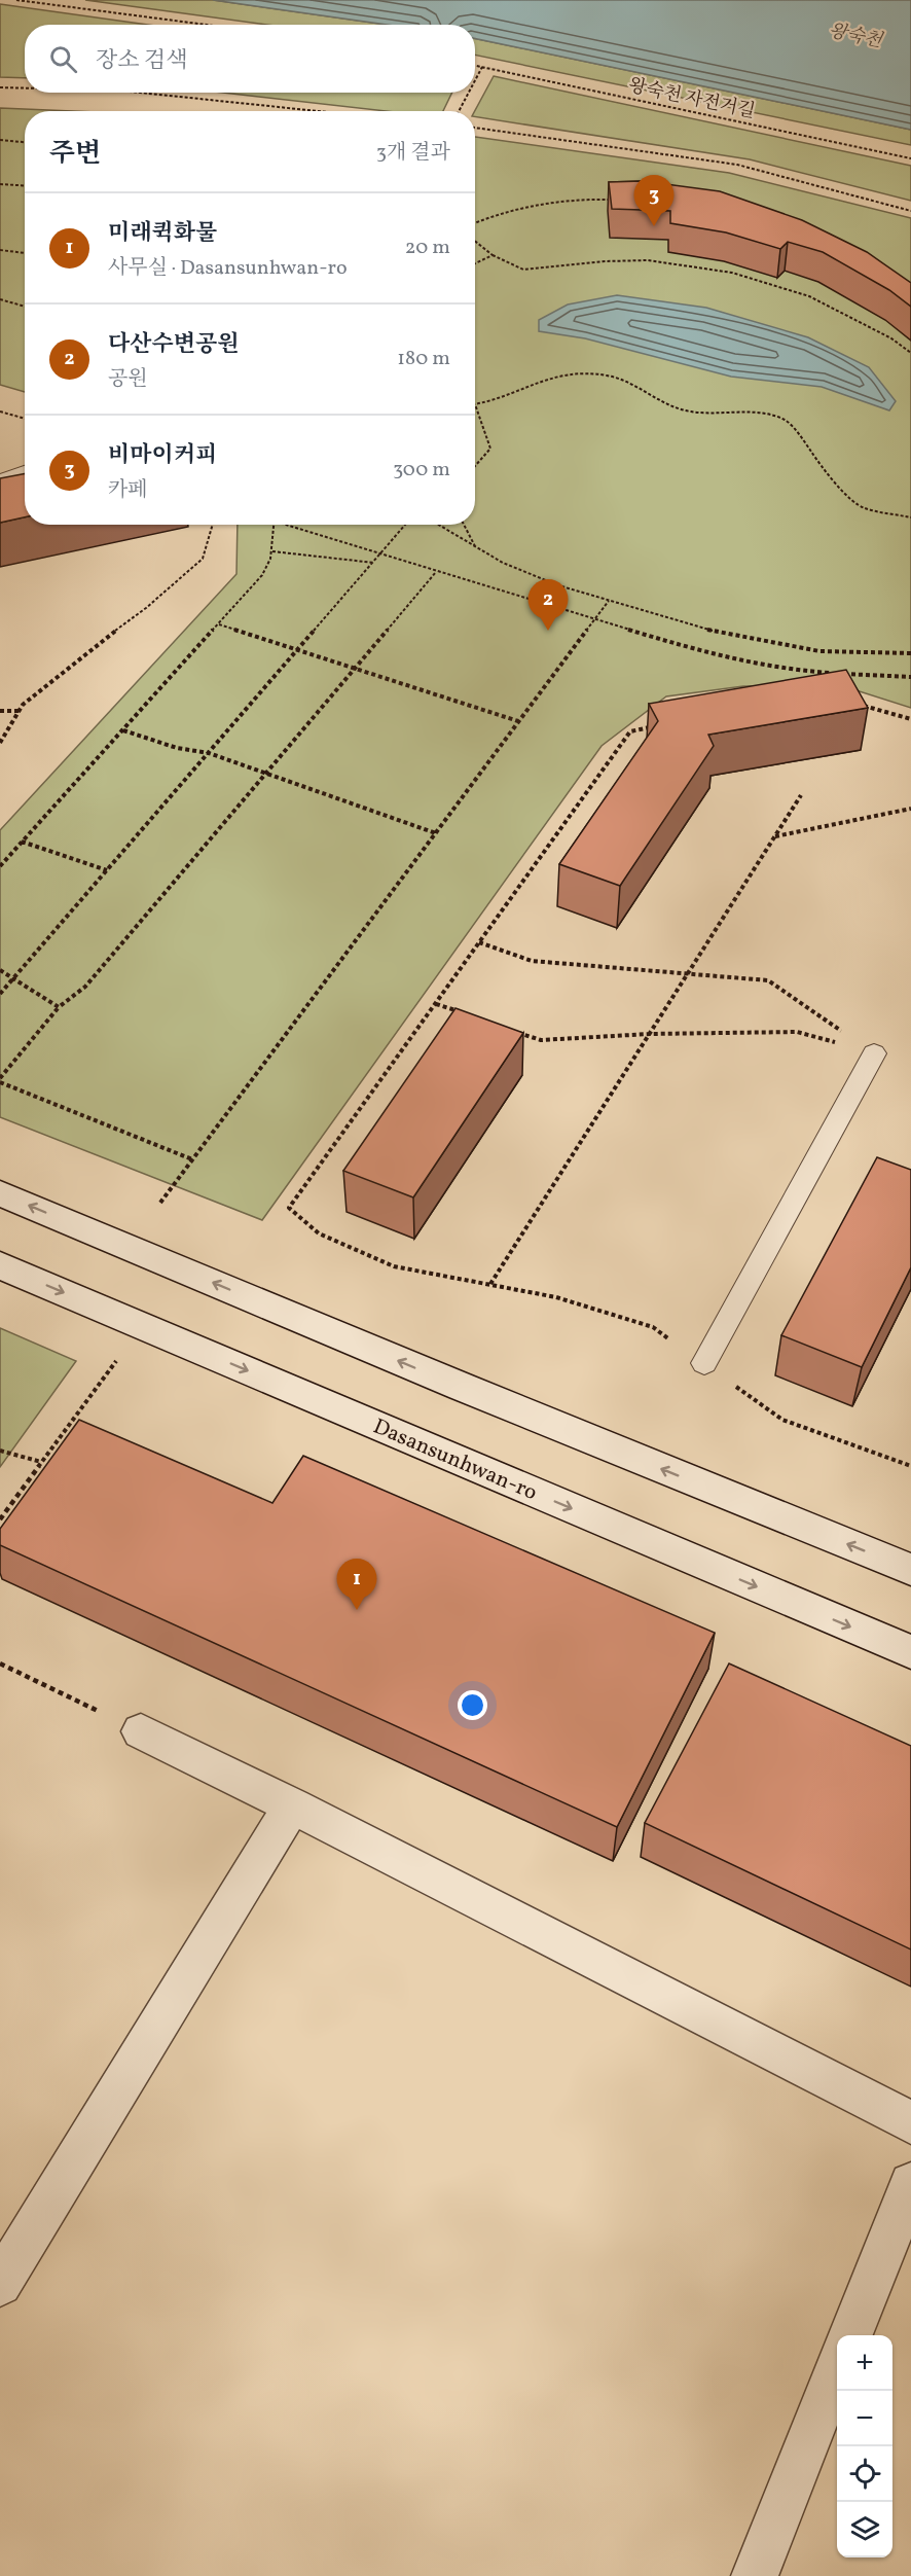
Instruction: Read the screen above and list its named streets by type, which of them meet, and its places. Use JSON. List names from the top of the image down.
{
  "streets": {
    "street": ["Dasansunhwan-ro"],
    "path": ["왕숙천 자전거길"]
  },
  "water": ["왕숙천"],
  "page": {
    "search": "장소 검색",
    "heading": ["주변", "3개 결과"],
    "pins": ["3", "2", "1"],
    "list": [
      {
        "mark": "1",
        "name": "미래퀵화물",
        "note": "사무실 · Dasansunhwan-ro",
        "value": "20 m"
      },
      {
        "mark": "2",
        "name": "다산수변공원",
        "note": "공원",
        "value": "180 m"
      },
      {
        "mark": "3",
        "name": "비마이커피",
        "note": "카페",
        "value": "300 m"
      }
    ],
    "map_buttons": ["+", "−"]
  }
}
